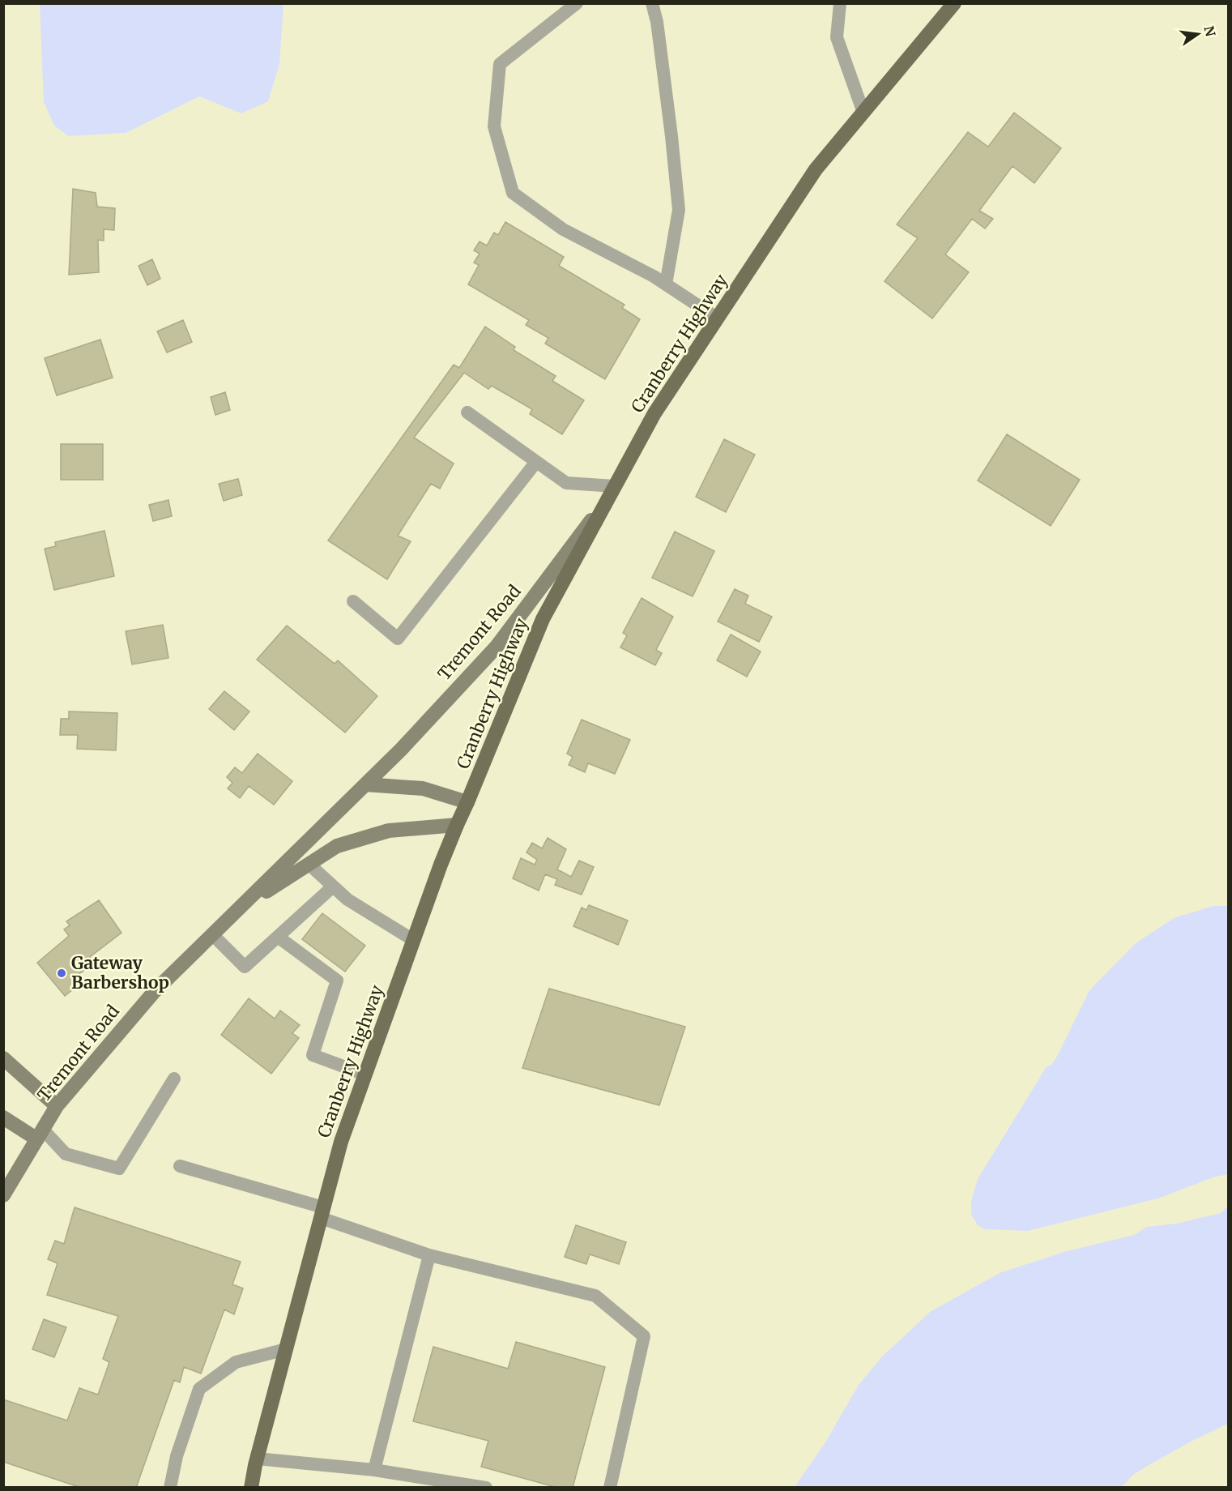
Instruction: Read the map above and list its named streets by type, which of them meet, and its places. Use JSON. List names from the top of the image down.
{
  "streets": {
    "main road": ["Cranberry Highway", "Tremont Road"]
  },
  "crossings": [
    ["Cranberry Highway", "Tremont Road"]
  ],
  "places": ["Gateway Barbershop"],
  "north": "right"
}
